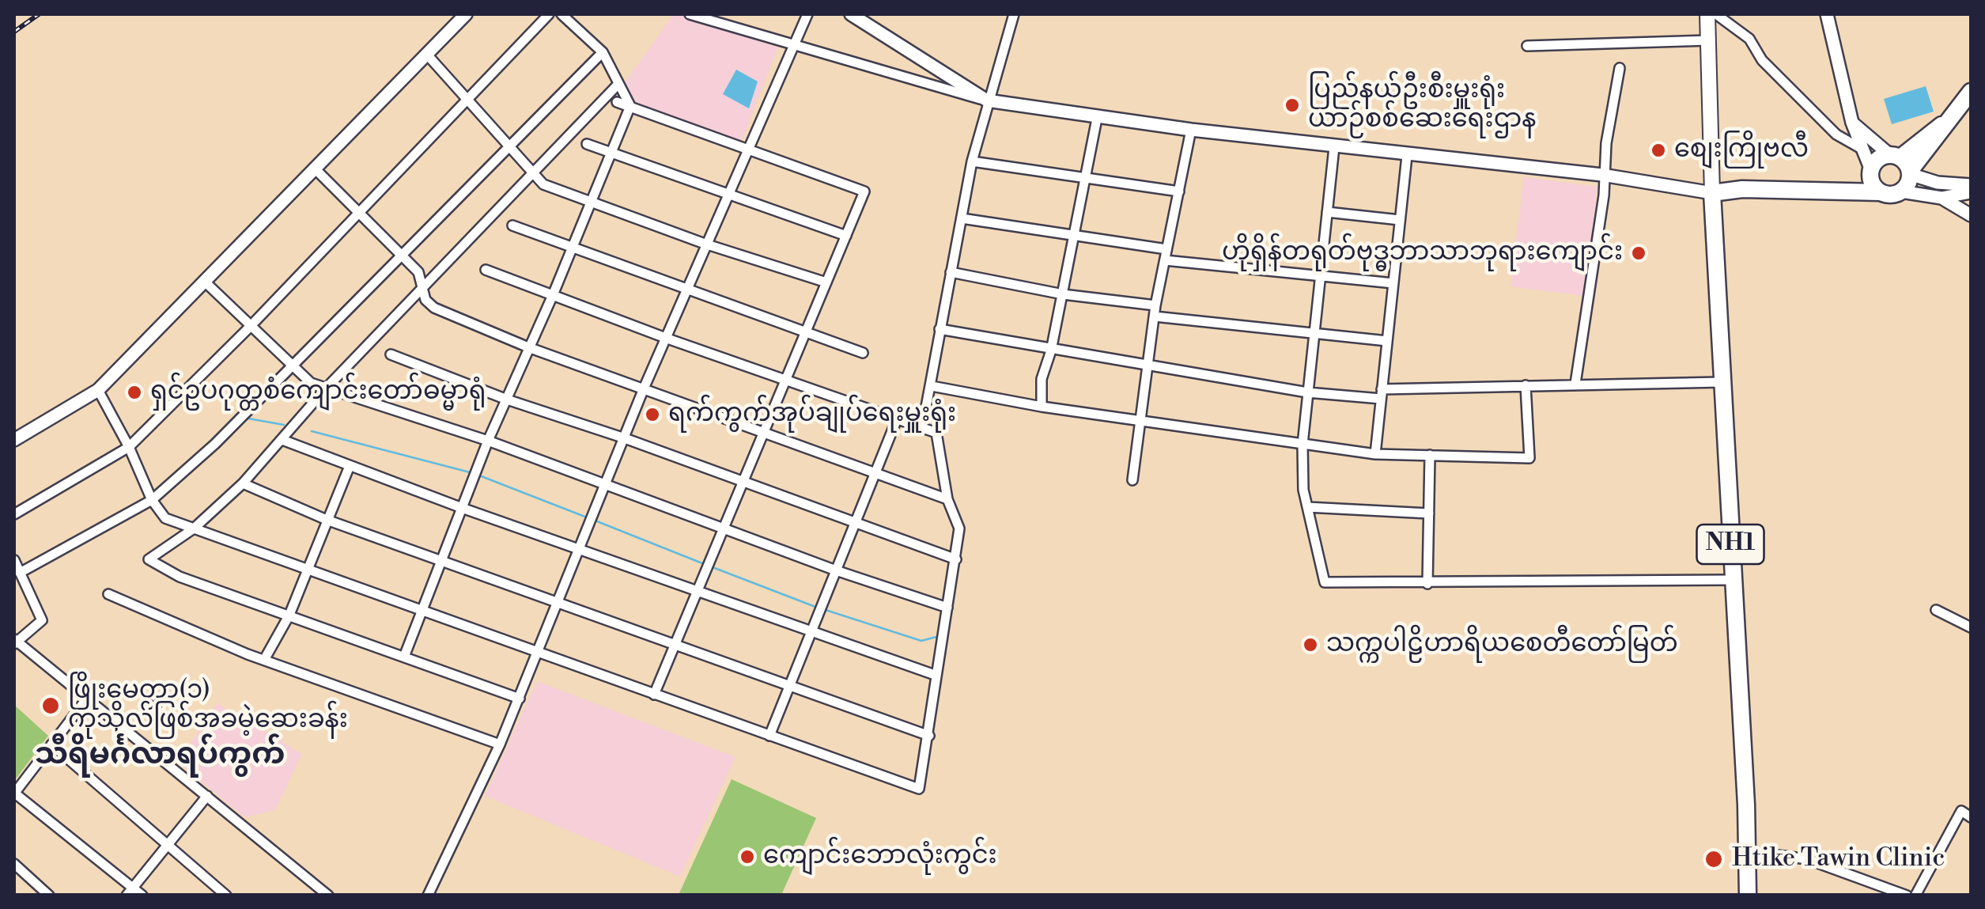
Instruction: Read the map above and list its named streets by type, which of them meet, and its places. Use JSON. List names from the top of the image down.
{
  "streets": {
    "highway": ["NH1"]
  },
  "districts": ["သီရိမင်္ဂလာရပ်ကွက်"],
  "places": [
    "ပြည်နယ်ဦးစီးမှူးရုံး ယာဉ်စစ်ဆေးရေးဌာန",
    "စျေးကြိုဗလီ",
    "ဟိုရှိန်တရုတ်ဗုဒ္ဓဘာသာဘုရားကျောင်း",
    "ရှင်ဥပဂုတ္တစံကျောင်းတော်ဓမ္မာရုံ",
    "ရက်ကွက်အုပ်ချုပ်ရေးမှူးရုံး",
    "သက္ကပါဠိဟာရိယစေတီတော်မြတ်",
    "ဖြိုးမေတ္တာ(၁) ကုသိုလ်ဖြစ်အခမဲ့ဆေးခန်း",
    "ကျောင်းဘောလုံးကွင်း",
    "Htike Tawin Clinic"
  ]
}
